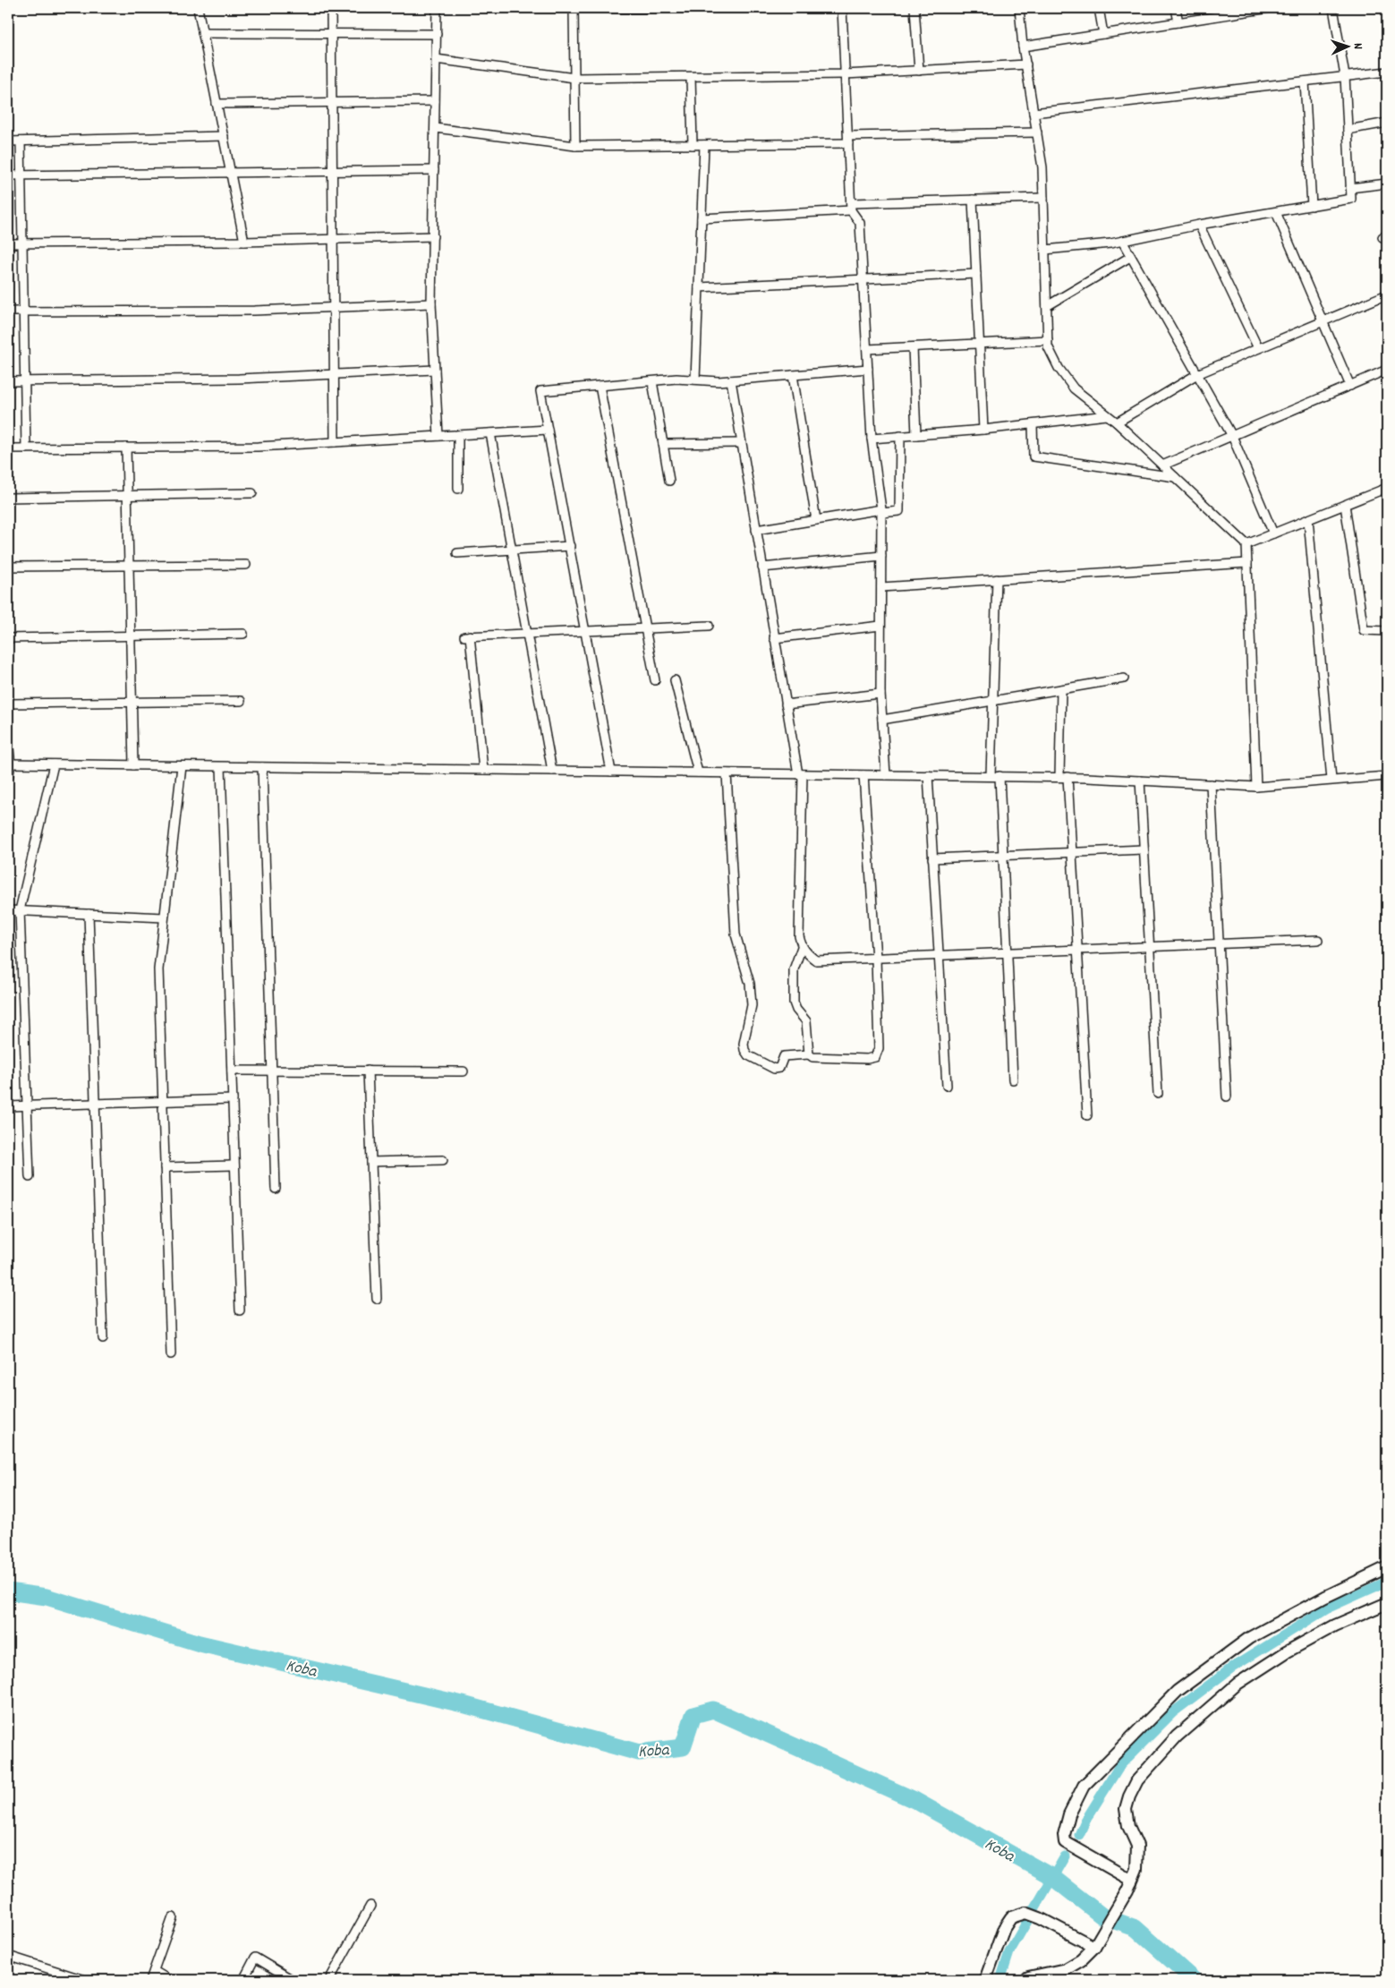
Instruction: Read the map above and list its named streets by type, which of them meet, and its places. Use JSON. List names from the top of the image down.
{
  "water": ["Koba"],
  "north": "right"
}
